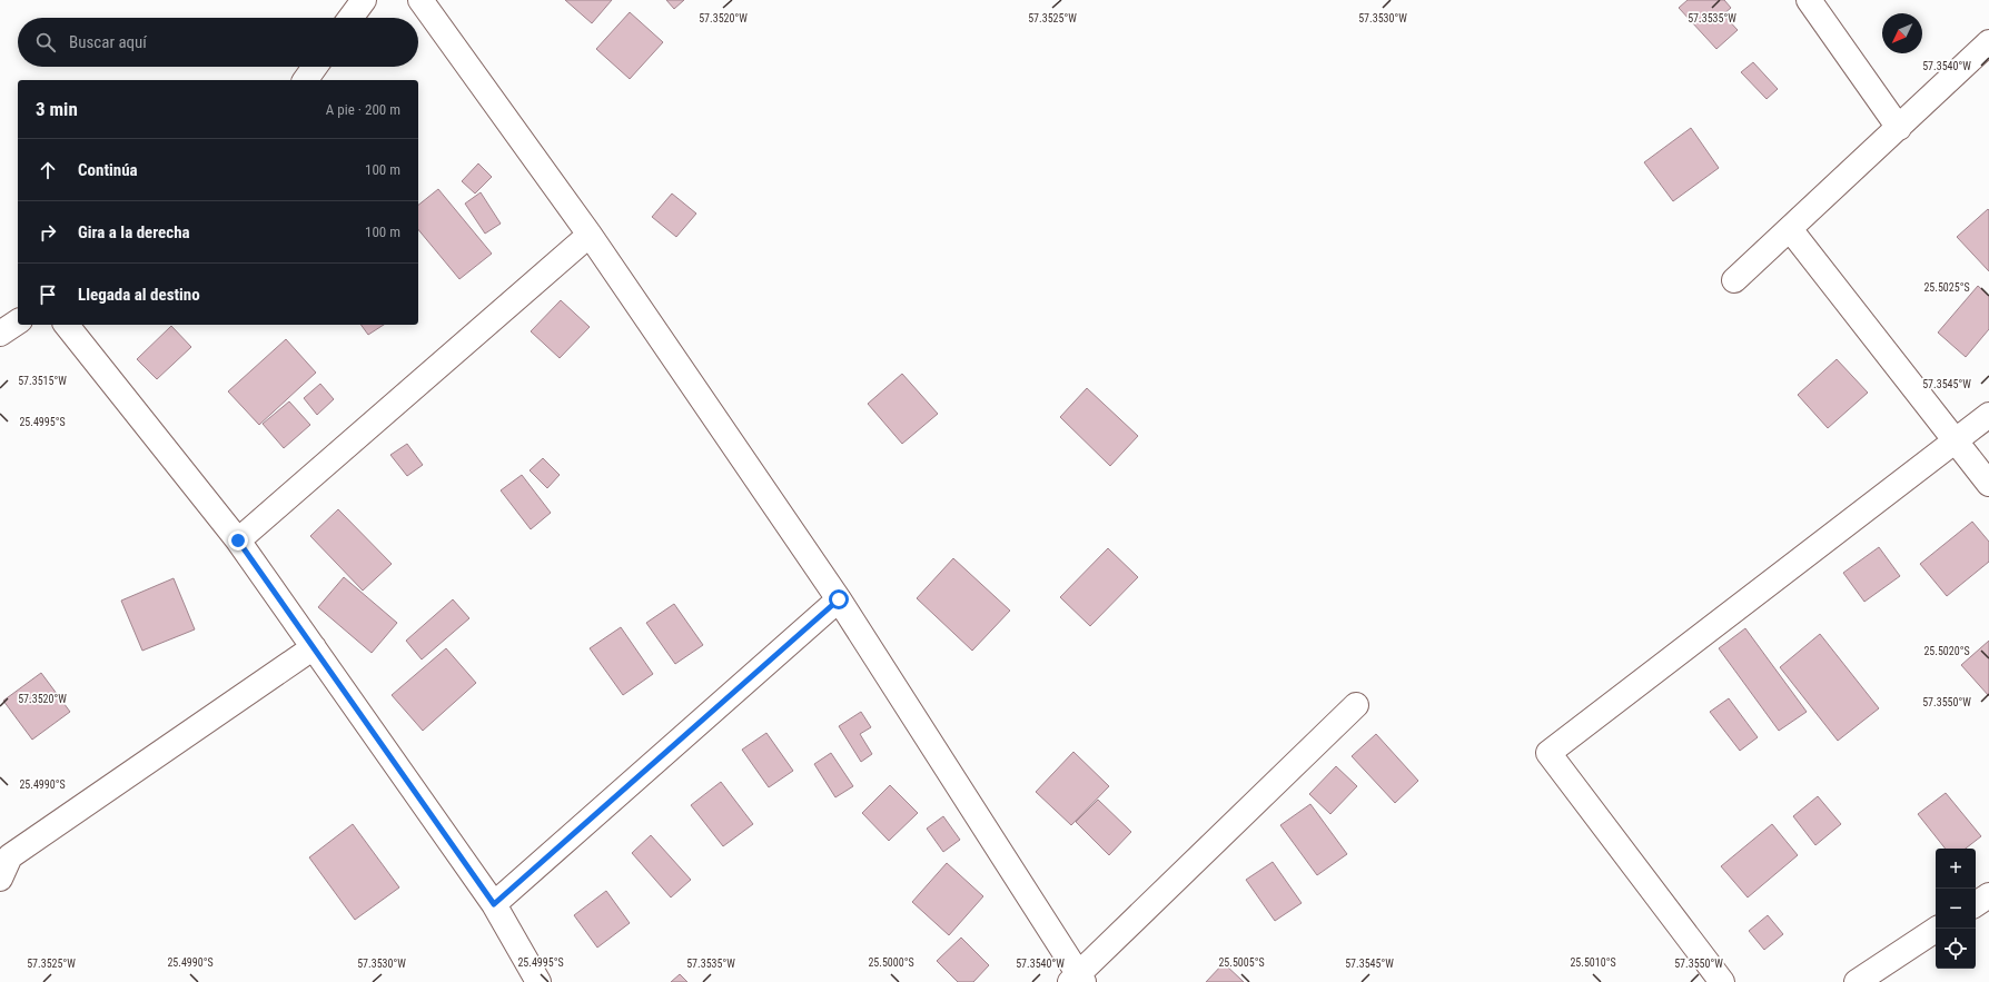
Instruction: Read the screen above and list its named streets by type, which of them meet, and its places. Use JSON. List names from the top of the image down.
{
  "north": "bottom left",
  "page": {
    "search": "Buscar aquí",
    "heading": ["3 min", "A pie · 200 m"],
    "list": [
      ["Continúa", "100 m"],
      ["Gira a la derecha", "100 m"],
      "Llegada al destino"
    ],
    "map_buttons": ["+", "−"]
  },
  "coordinates": [
    "57.3520°W",
    "57.3525°W",
    "57.3530°W",
    "57.3535°W",
    "57.3540°W",
    "25.5025°S",
    "57.3515°W",
    "57.3545°W",
    "25.4995°S",
    "25.5020°S",
    "57.3550°W",
    "25.4990°S",
    "25.5000°S",
    "25.5005°S",
    "25.5010°S"
  ]
}
